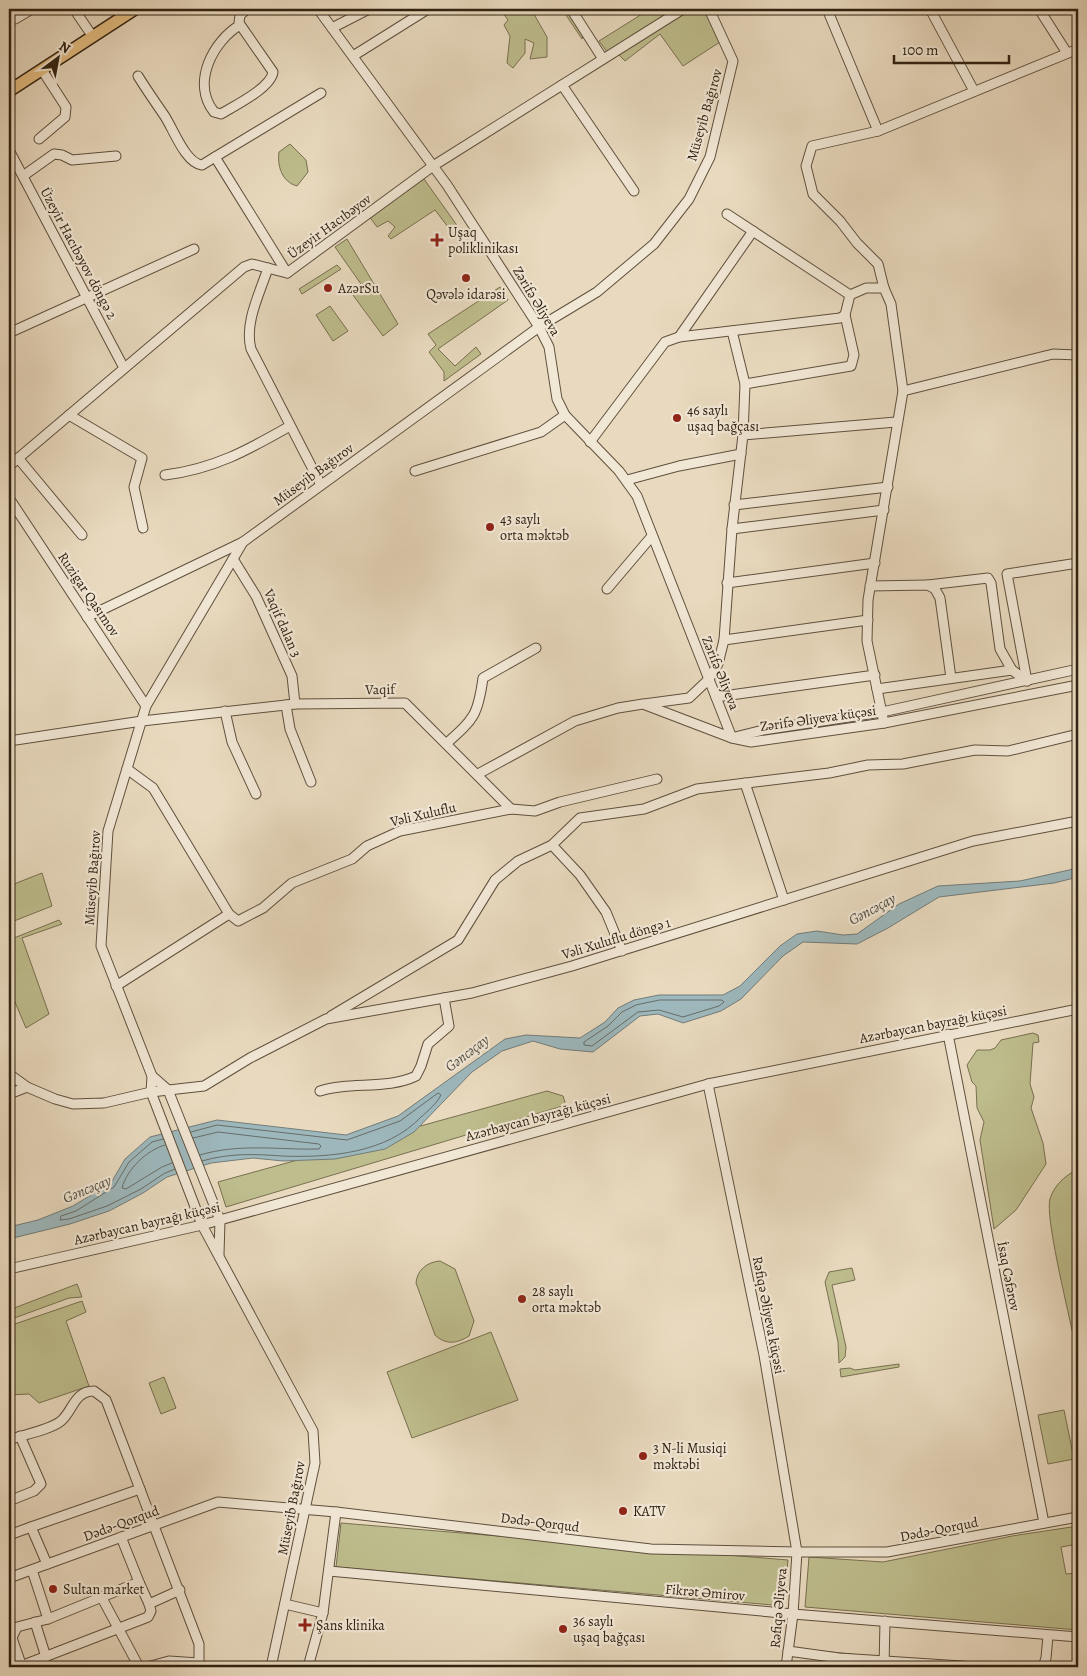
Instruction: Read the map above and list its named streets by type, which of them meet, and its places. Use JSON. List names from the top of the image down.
{
  "streets": {
    "street": [
      "Müseyib Bağırov",
      "Üzeyir Hacıbəyov",
      "Üzeyir Hacıbəyov döngə 2",
      "Zərifə Əliyeva",
      "Ruzigar Qasımov",
      "Vaqif dalan 3",
      "Vaqif",
      "Zərifə Əliyeva küçəsi",
      "Vəli Xuluflu",
      "Vəli Xuluflu döngə 1",
      "Azərbaycan bayrağı küçəsi",
      "İsaq Cəfərov",
      "Rəfiqə Əliyeva küçəsi",
      "Dədə-Qorqud",
      "Fikrət Əmirov",
      "Rəfiqə Əliyeva"
    ]
  },
  "crossings": [
    ["Müseyib Bağırov", "Zərifə Əliyeva"],
    ["Müseyib Bağırov", "Ruzigar Qasımov"],
    ["Müseyib Bağırov", "Vaqif dalan 3"],
    ["Müseyib Bağırov", "Vaqif"],
    ["Müseyib Bağırov", "Vəli Xuluflu döngə 1"],
    ["Müseyib Bağırov", "Azərbaycan bayrağı küçəsi"],
    ["Müseyib Bağırov", "Dədə-Qorqud"],
    ["Üzeyir Hacıbəyov", "Üzeyir Hacıbəyov döngə 2"],
    ["Üzeyir Hacıbəyov", "Zərifə Əliyeva"],
    ["Zərifə Əliyeva", "Zərifə Əliyeva küçəsi"],
    ["Vaqif dalan 3", "Vaqif"],
    ["Azərbaycan bayrağı küçəsi", "İsaq Cəfərov"],
    ["Azərbaycan bayrağı küçəsi", "Rəfiqə Əliyeva küçəsi"],
    ["İsaq Cəfərov", "Dədə-Qorqud"],
    ["Rəfiqə Əliyeva küçəsi", "Dədə-Qorqud"],
    ["Rəfiqə Əliyeva küçəsi", "Rəfiqə Əliyeva"],
    ["Dədə-Qorqud", "Rəfiqə Əliyeva"],
    ["Fikrət Əmirov", "Rəfiqə Əliyeva"]
  ],
  "water": ["Gəncəçay"],
  "places": {
    "health": ["Uşaq poliklinikası", "Şans klinika"],
    "other": [
      "Qəvələ idarəsi",
      "AzərSu",
      "46 saylı uşaq bağçası",
      "43 saylı orta məktəb",
      "28 saylı orta məktəb",
      "3 N-li Musiqi məktəbi",
      "KATV",
      "Sultan market",
      "36 saylı uşaq bağçası"
    ]
  },
  "scale_bar": "100 m",
  "north": "top right"
}
